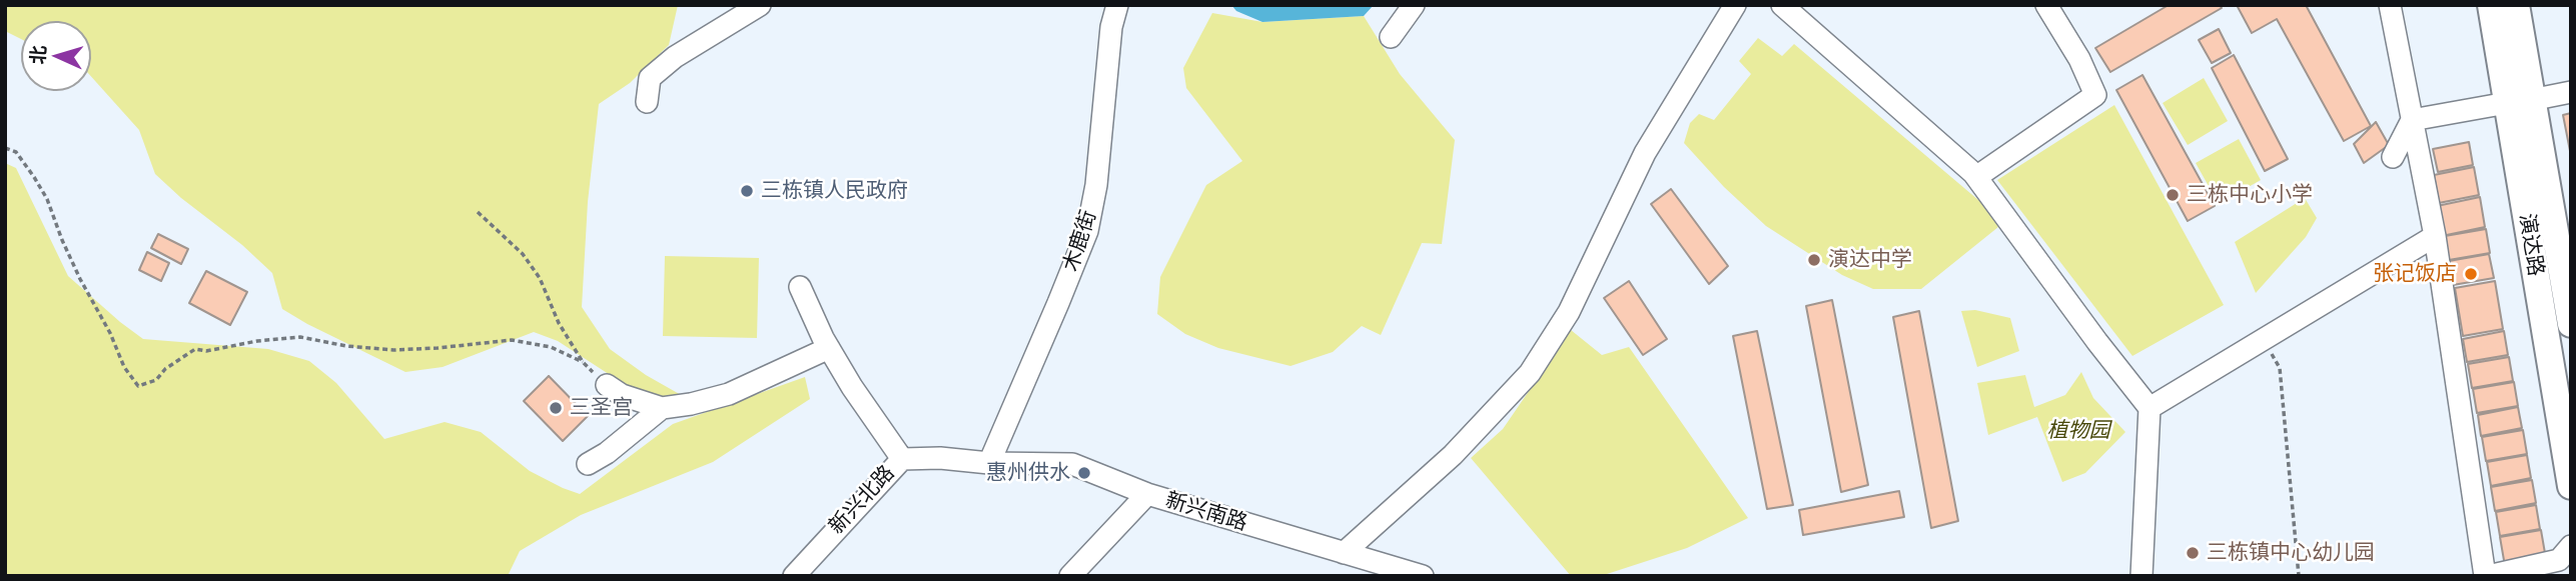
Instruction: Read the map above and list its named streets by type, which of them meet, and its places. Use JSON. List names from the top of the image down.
{
  "streets": {
    "main road": ["演达路"],
    "street": ["木鹿街", "新兴北路", "新兴南路"]
  },
  "crossings": [
    ["木鹿街", "新兴北路"],
    ["木鹿街", "新兴南路"],
    ["新兴北路", "新兴南路"]
  ],
  "parks": ["植物园"],
  "places": [
    "三栋镇人民政府",
    "三栋中心小学",
    "演达中学",
    "张记饭店",
    "三圣宫",
    "惠州供水",
    "三栋镇中心幼儿园"
  ],
  "north": "left"
}
